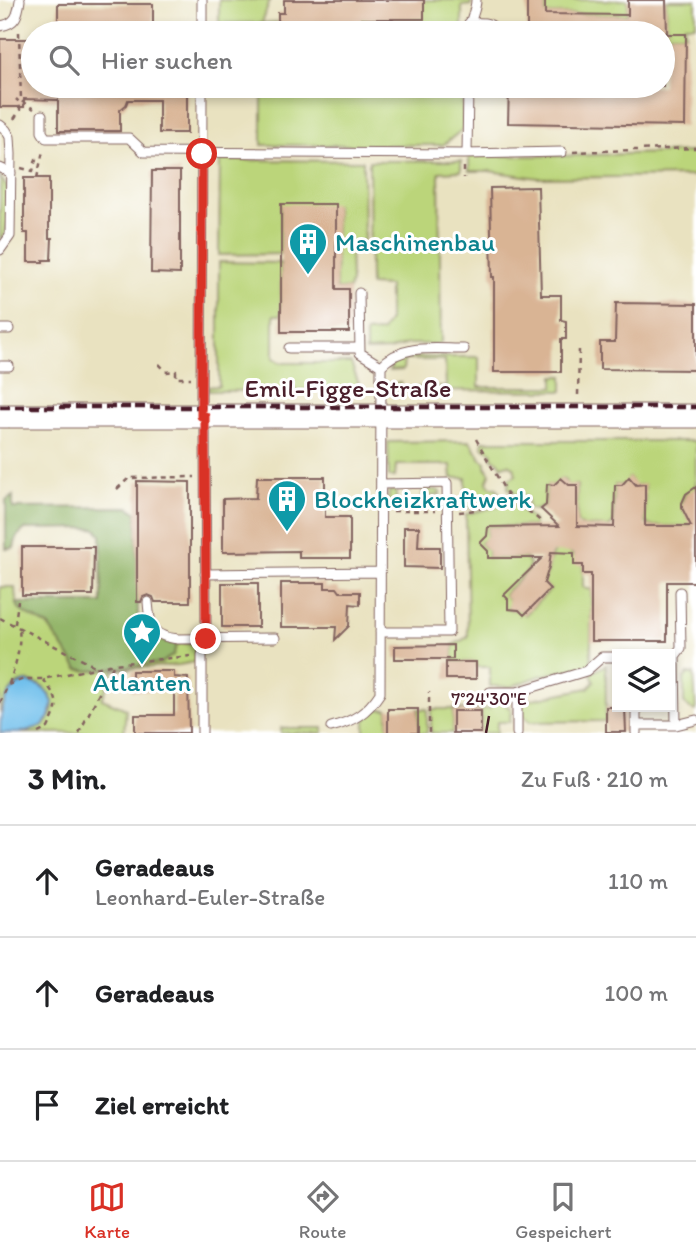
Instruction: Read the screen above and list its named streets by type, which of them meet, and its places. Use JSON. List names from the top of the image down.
{
  "streets": {
    "street": ["Emil-Figge-Straße"]
  },
  "places": {
    "building": ["Maschinenbau", "Blockheizkraftwerk"],
    "place": ["Atlanten"]
  },
  "page": {
    "search": "Hier suchen",
    "heading": ["3 Min.", "Zu Fuß · 210 m"],
    "list": [
      ["Geradeaus", "Leonhard-Euler-Straße", "110 m"],
      ["Geradeaus", "100 m"],
      "Ziel erreicht"
    ],
    "nav": ["Karte", "Route", "Gespeichert"]
  },
  "coordinates": ["7°24'30\"E"]
}
